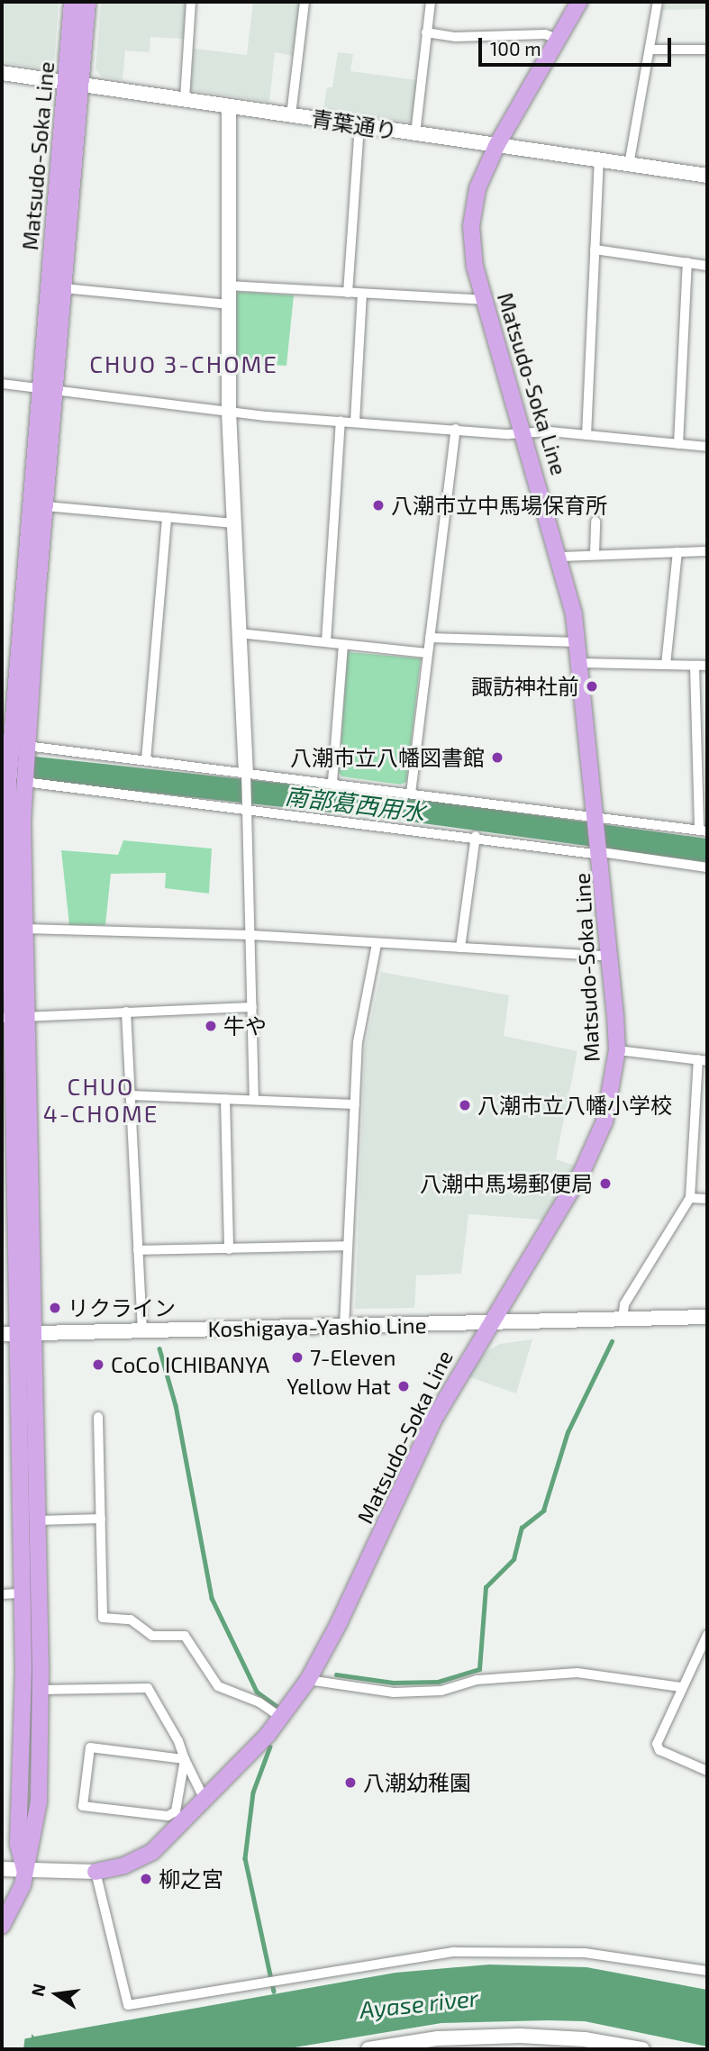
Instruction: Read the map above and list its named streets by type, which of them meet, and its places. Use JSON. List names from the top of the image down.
{
  "streets": {
    "main road": ["Matsudo-Soka Line"],
    "street": ["青葉通り", "Koshigaya-Yashio Line"]
  },
  "crossings": [
    ["青葉通り", "Matsudo-Soka Line"],
    ["Matsudo-Soka Line", "Koshigaya-Yashio Line"]
  ],
  "districts": ["CHUO 3-CHOME", "CHUO 4-CHOME"],
  "water": ["南部葛西用水", "Ayase river"],
  "places": [
    "八潮市立中馬場保育所",
    "諏訪神社前",
    "八潮市立八幡図書館",
    "牛や",
    "八潮市立八幡小学校",
    "八潮中馬場郵便局",
    "リクライン",
    "7-Eleven",
    "CoCo ICHIBANYA",
    "Yellow Hat",
    "八潮幼稚園",
    "柳之宮"
  ],
  "scale_bar": "100 m",
  "north": "left"
}
